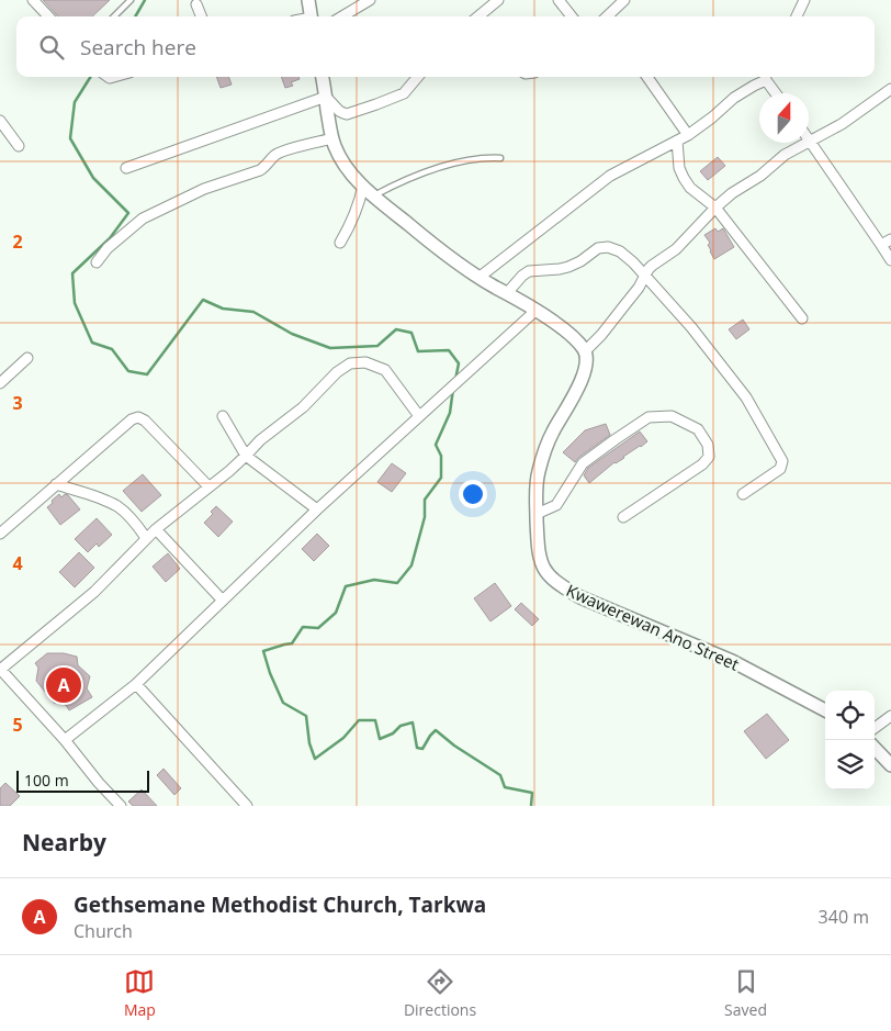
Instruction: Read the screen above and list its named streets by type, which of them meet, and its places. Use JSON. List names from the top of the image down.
{
  "streets": {
    "street": ["Kwawerewan Ano Street"]
  },
  "scale_bar": "100 m",
  "north": "top",
  "page": {
    "search": "Search here",
    "pins": "A",
    "scale": "100 m",
    "heading": "Nearby",
    "list": [
      {
        "mark": "A",
        "name": "Gethsemane Methodist Church, Tarkwa",
        "note": "Church",
        "value": "340 m"
      }
    ],
    "nav": ["Map", "Directions", "Saved"]
  },
  "grid": {
    "rows": [
      "2",
      "3",
      "4",
      "5"
    ]
  }
}
